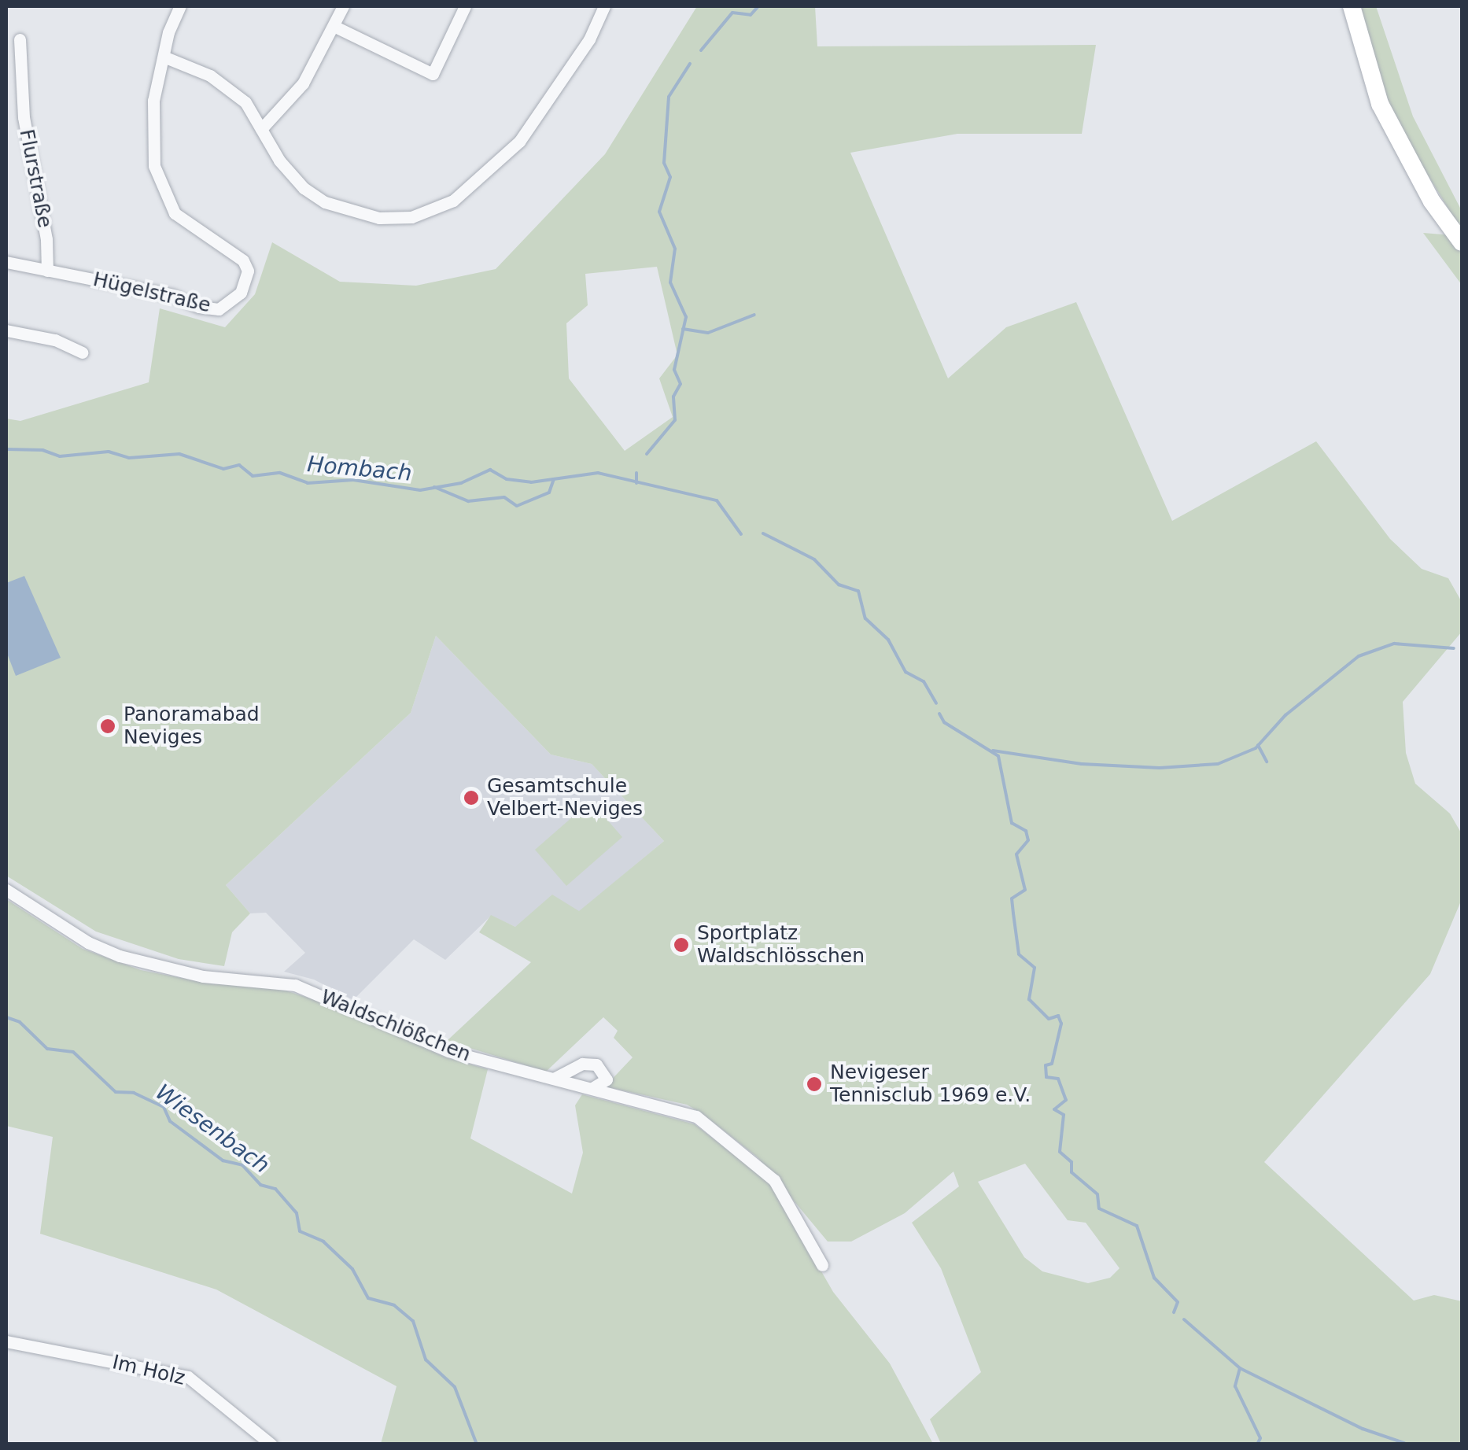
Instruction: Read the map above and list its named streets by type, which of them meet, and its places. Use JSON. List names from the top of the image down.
{
  "streets": {
    "street": [
      "Flurstraße",
      "Hügelstraße",
      "Waldschlößchen",
      "Im Holz"
    ]
  },
  "crossings": [
    ["Flurstraße", "Hügelstraße"]
  ],
  "water": ["Hombach", "Wiesenbach"],
  "places": [
    "Panoramabad Neviges",
    "Gesamtschule Velbert-Neviges",
    "Sportplatz Waldschlösschen",
    "Nevigeser Tennisclub 1969 e.V."
  ]
}
